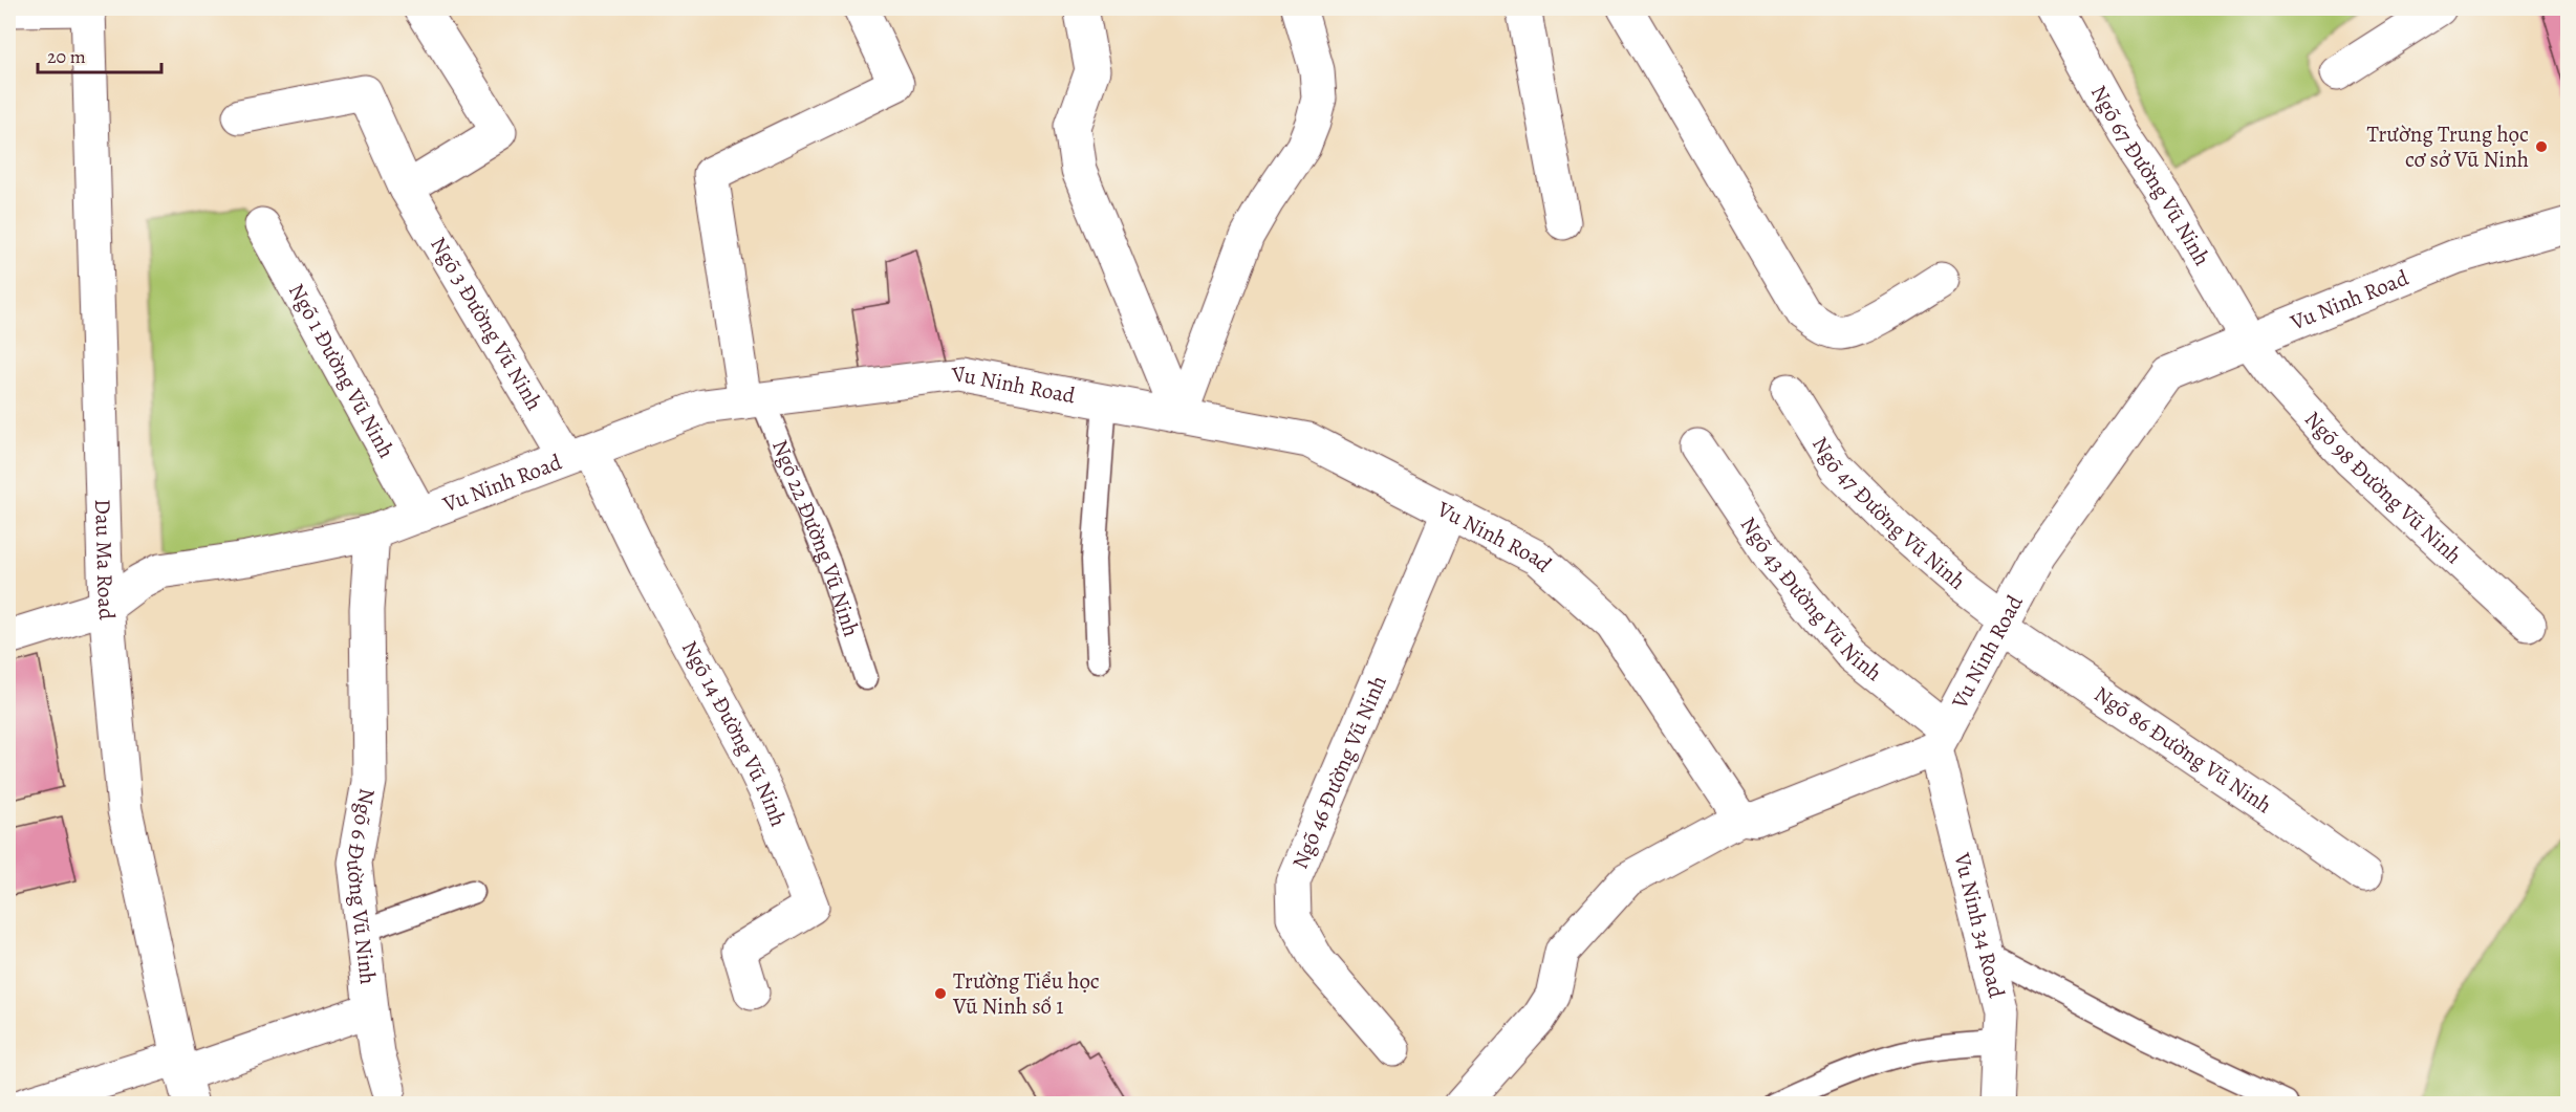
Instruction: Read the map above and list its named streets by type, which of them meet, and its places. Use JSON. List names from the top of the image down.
{
  "streets": {
    "street": [
      "Ngõ 67 Đường Vũ Ninh",
      "Vu Ninh Road",
      "Ngõ 3 Đường Vũ Ninh",
      "Ngõ 1 Đường Vũ Ninh",
      "Ngõ 98 Đường Vũ Ninh",
      "Ngõ 47 Đường Vũ Ninh",
      "Dau Ma Road",
      "Ngõ 43 Đường Vũ Ninh",
      "Ngõ 14 Đường Vũ Ninh",
      "Ngõ 86 Đường Vũ Ninh",
      "Ngõ 46 Đường Vũ Ninh",
      "Ngõ 6 Đường Vũ Ninh",
      "Vu Ninh 34 Road"
    ],
    "lane": ["Ngõ 22 Đường Vũ Ninh"]
  },
  "crossings": [
    ["Ngõ 67 Đường Vũ Ninh", "Vu Ninh Road"],
    ["Ngõ 67 Đường Vũ Ninh", "Ngõ 98 Đường Vũ Ninh"],
    ["Vu Ninh Road", "Ngõ 3 Đường Vũ Ninh"],
    ["Vu Ninh Road", "Ngõ 1 Đường Vũ Ninh"],
    ["Vu Ninh Road", "Ngõ 98 Đường Vũ Ninh"],
    ["Vu Ninh Road", "Ngõ 47 Đường Vũ Ninh"],
    ["Vu Ninh Road", "Ngõ 22 Đường Vũ Ninh"],
    ["Vu Ninh Road", "Dau Ma Road"],
    ["Vu Ninh Road", "Ngõ 43 Đường Vũ Ninh"],
    ["Vu Ninh Road", "Ngõ 14 Đường Vũ Ninh"],
    ["Vu Ninh Road", "Ngõ 86 Đường Vũ Ninh"],
    ["Vu Ninh Road", "Ngõ 46 Đường Vũ Ninh"],
    ["Vu Ninh Road", "Ngõ 6 Đường Vũ Ninh"],
    ["Vu Ninh Road", "Vu Ninh 34 Road"],
    ["Ngõ 3 Đường Vũ Ninh", "Ngõ 14 Đường Vũ Ninh"],
    ["Ngõ 47 Đường Vũ Ninh", "Ngõ 86 Đường Vũ Ninh"],
    ["Ngõ 43 Đường Vũ Ninh", "Vu Ninh 34 Road"]
  ],
  "places": ["Trường Trung học cơ sở Vũ Ninh", "Trường Tiểu học Vũ Ninh số 1"],
  "scale_bar": "20 m"
}
